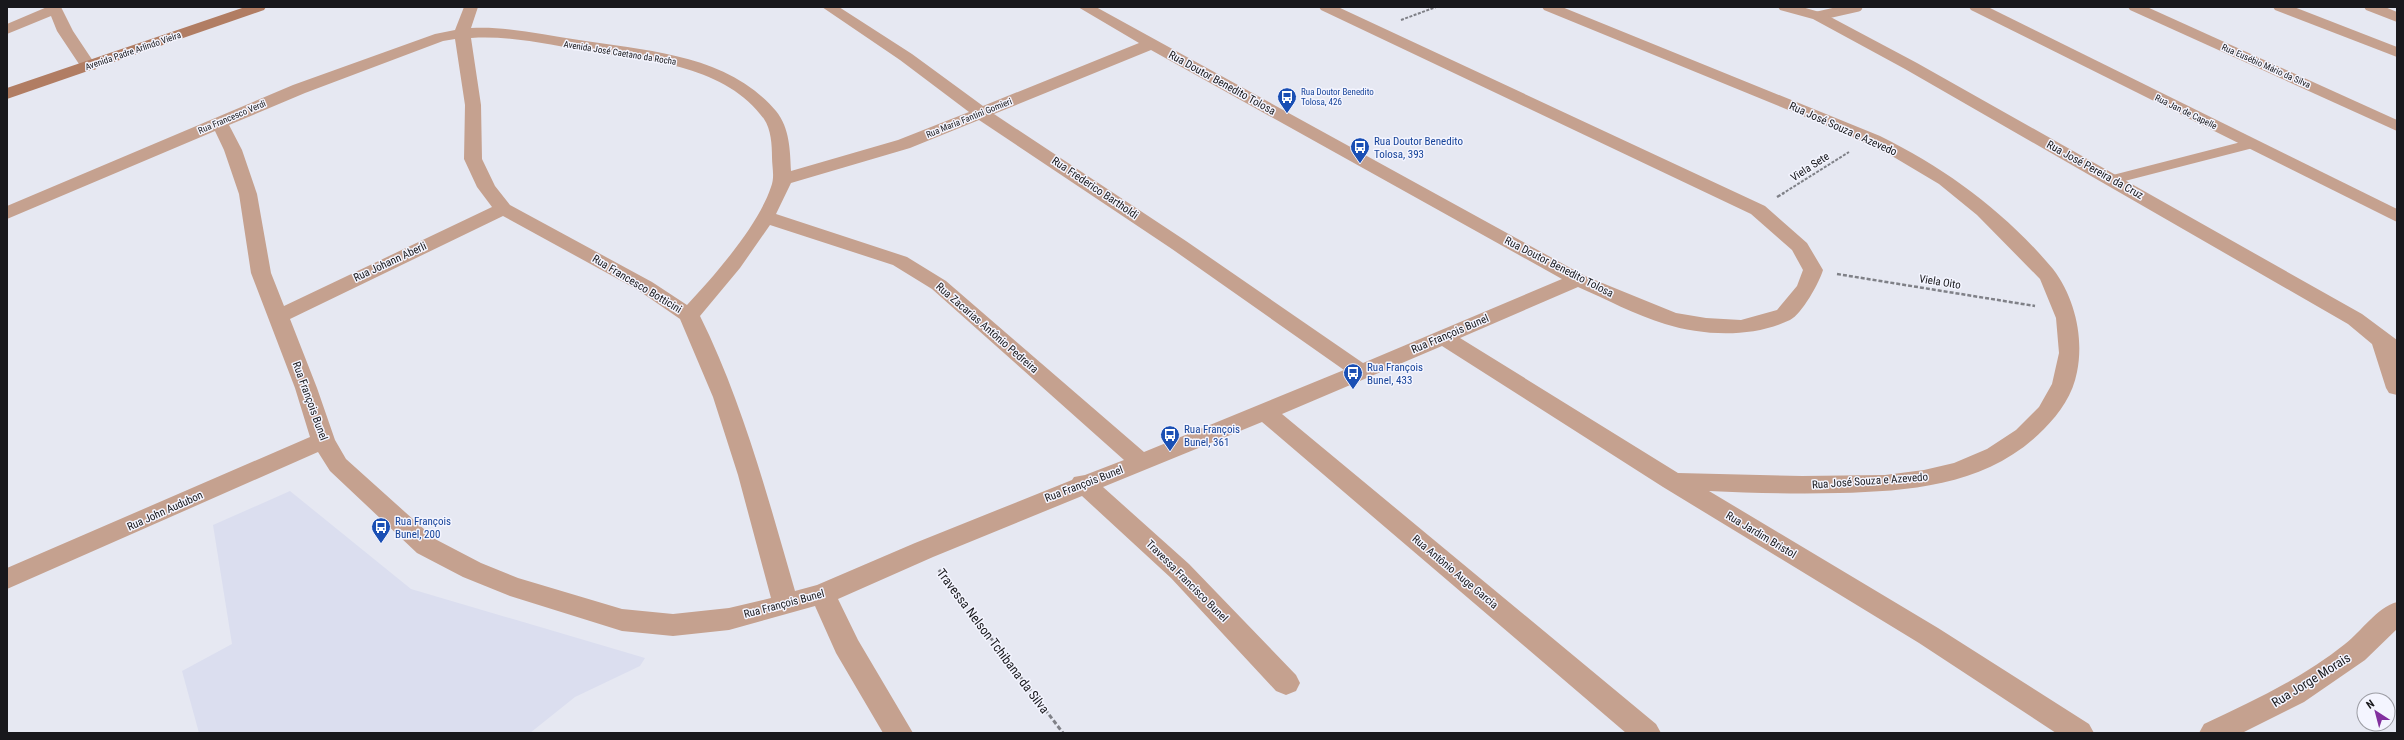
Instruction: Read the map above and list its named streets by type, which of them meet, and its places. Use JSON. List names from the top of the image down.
{
  "streets": {
    "main road": ["Avenida Padre Arlindo Vieira"],
    "street": [
      "Avenida José Caetano da Rocha",
      "Rua Eusébio Mário da Silva",
      "Rua Doutor Benedito Tolosa",
      "Rua Jan de Capelle",
      "Rua Francesco Verdi",
      "Rua Maria Fantini Gomieri",
      "Rua José Souza e Azevedo",
      "Rua José Pereira da Cruz",
      "Rua Frederico Bartholdi",
      "Rua Johann Aberli",
      "Rua Francesco Botticini",
      "Rua Zacarias Antônio Pedreira",
      "Rua François Bunel",
      "Rua John Audubon",
      "Rua Jardim Bristol",
      "Rua Antônio Auge Garcia",
      "Travessa Francisco Bunel",
      "Rua Jorge Morais"
    ],
    "path": ["Viela Sete", "Viela Oito", "Travessa Nelson Tchibana da Silva"]
  },
  "crossings": [
    ["Avenida José Caetano da Rocha", "Rua Francesco Verdi"],
    ["Avenida José Caetano da Rocha", "Rua Maria Fantini Gomieri"],
    ["Avenida José Caetano da Rocha", "Rua Francesco Botticini"],
    ["Avenida José Caetano da Rocha", "Rua Zacarias Antônio Pedreira"],
    ["Rua Doutor Benedito Tolosa", "Rua Maria Fantini Gomieri"],
    ["Rua Doutor Benedito Tolosa", "Viela Oito"],
    ["Rua Doutor Benedito Tolosa", "Rua François Bunel"],
    ["Rua Francesco Verdi", "Rua Francesco Botticini"],
    ["Rua Francesco Verdi", "Rua François Bunel"],
    ["Rua Maria Fantini Gomieri", "Rua Frederico Bartholdi"],
    ["Rua José Souza e Azevedo", "Viela Sete"],
    ["Rua José Souza e Azevedo", "Viela Oito"],
    ["Rua José Souza e Azevedo", "Rua Jardim Bristol"],
    ["Rua Frederico Bartholdi", "Rua François Bunel"],
    ["Rua Johann Aberli", "Rua Francesco Botticini"],
    ["Rua Johann Aberli", "Rua François Bunel"],
    ["Rua Francesco Botticini", "Rua François Bunel"],
    ["Rua Zacarias Antônio Pedreira", "Rua François Bunel"],
    ["Rua François Bunel", "Rua John Audubon"],
    ["Rua François Bunel", "Rua Jardim Bristol"],
    ["Rua François Bunel", "Rua Antônio Auge Garcia"],
    ["Rua François Bunel", "Travessa Francisco Bunel"],
    ["Rua François Bunel", "Travessa Nelson Tchibana da Silva"]
  ],
  "places": {
    "bus stop": [
      "Rua Doutor Benedito Tolosa, 426",
      "Rua Doutor Benedito Tolosa, 393",
      "Rua François Bunel, 433",
      "Rua François Bunel, 361",
      "Rua François Bunel, 200"
    ]
  },
  "north": "top left"
}
